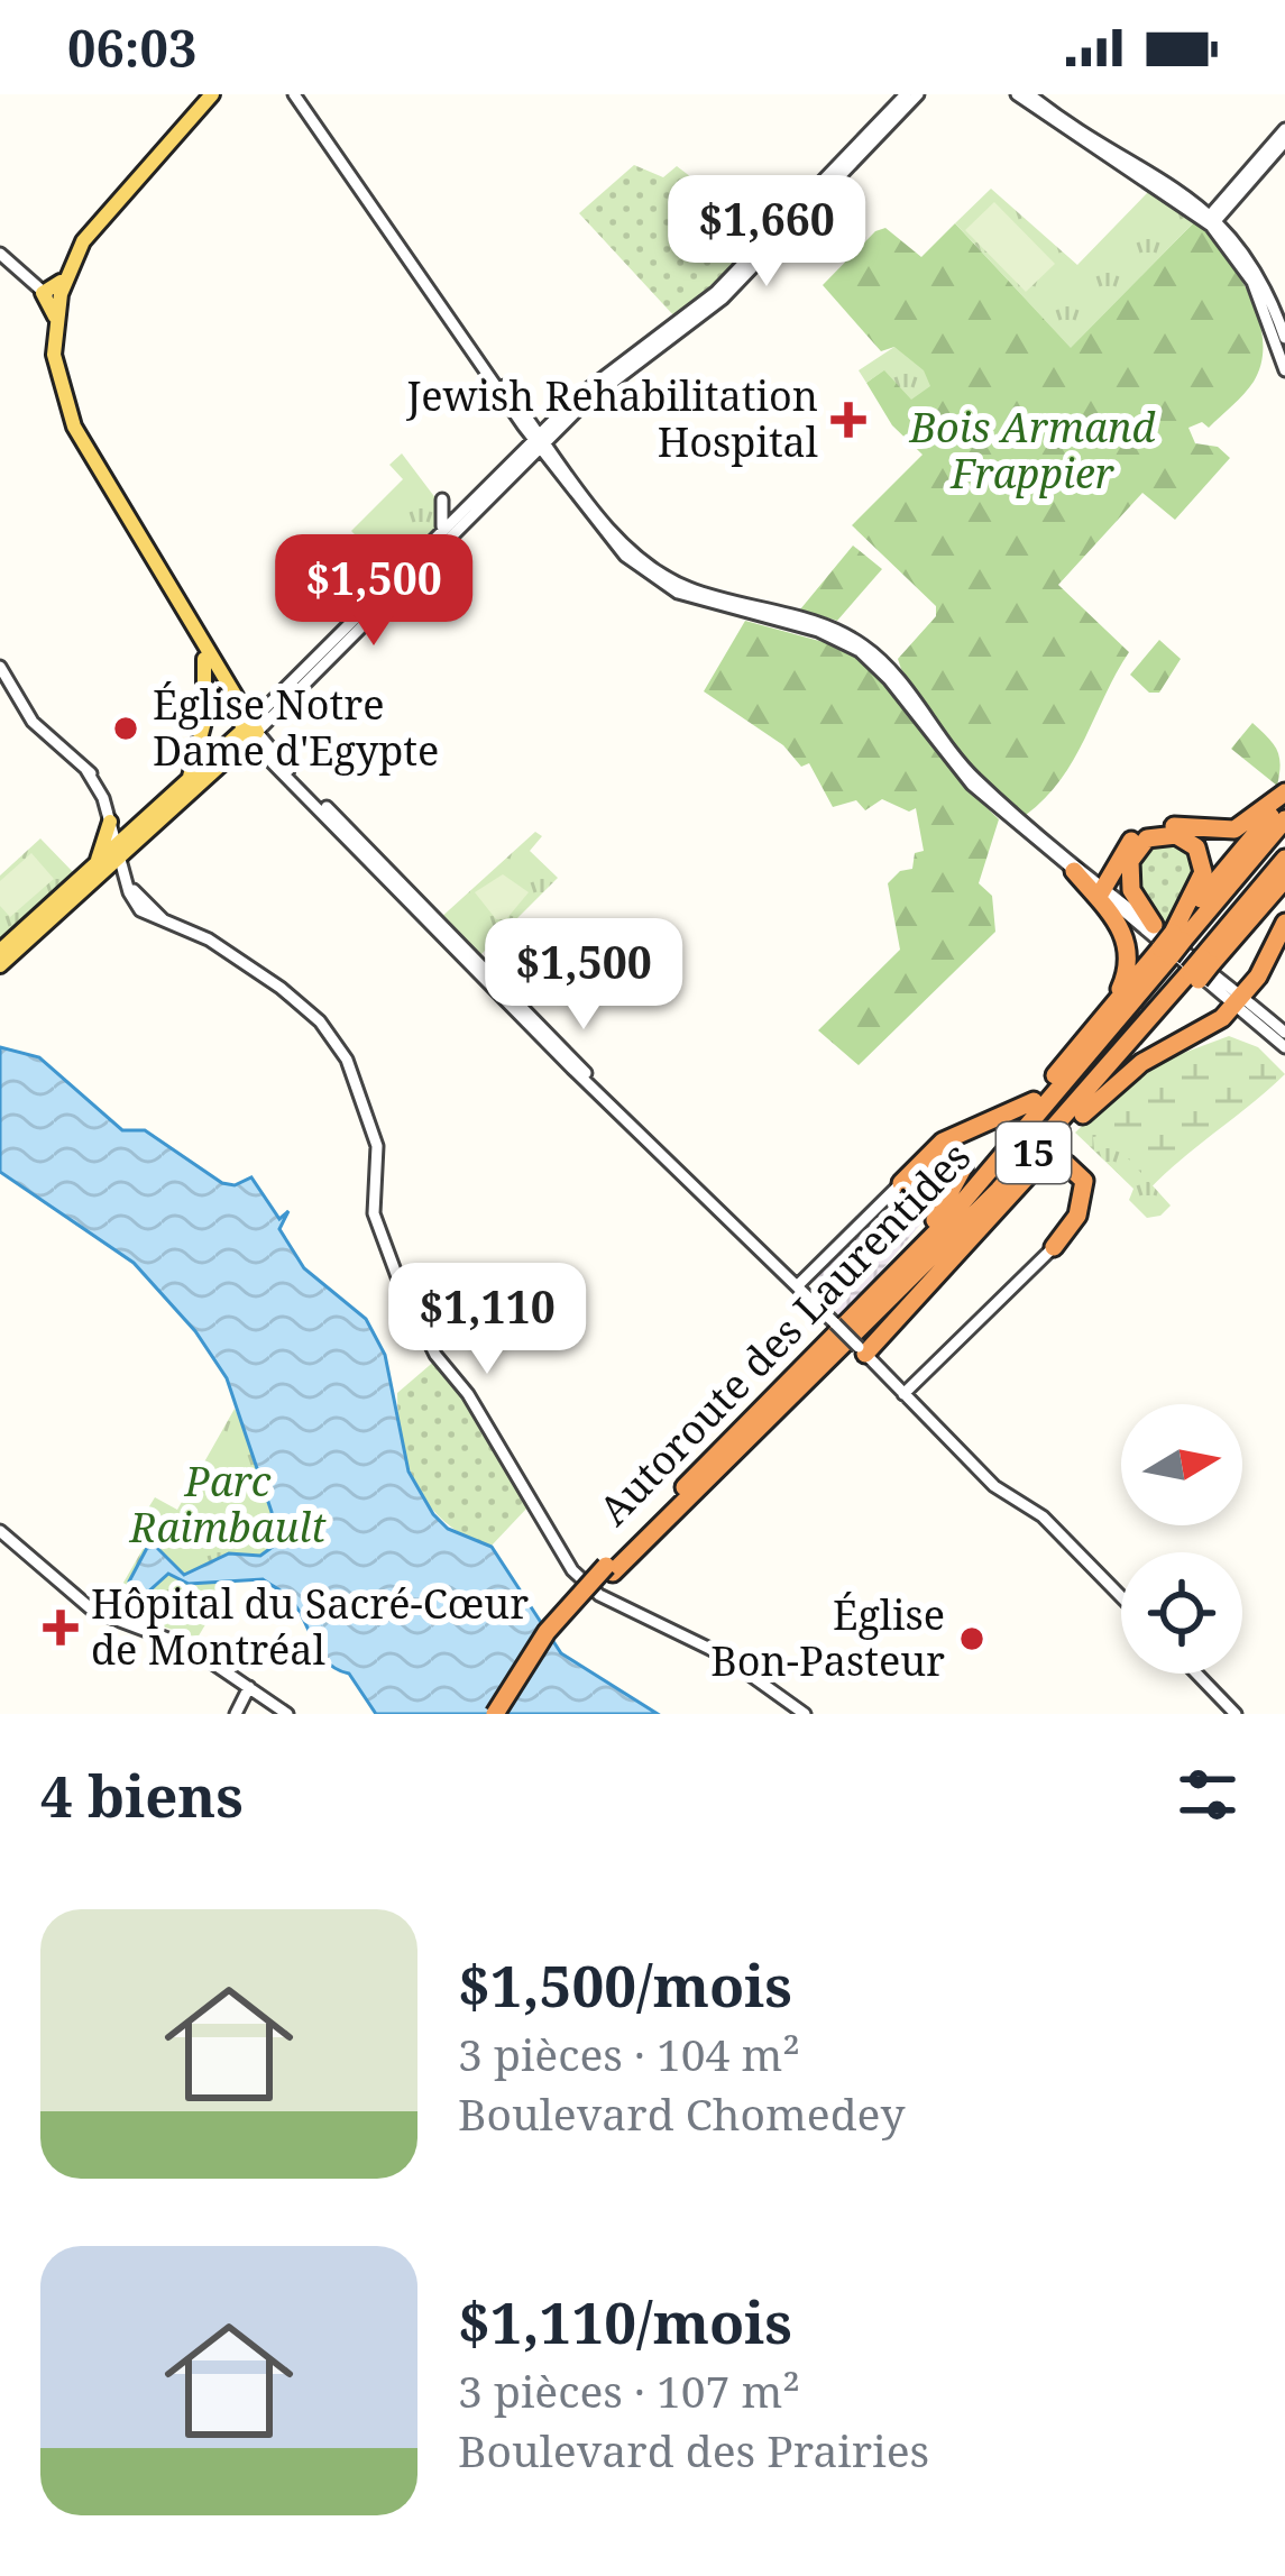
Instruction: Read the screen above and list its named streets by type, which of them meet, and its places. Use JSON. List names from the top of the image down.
{
  "streets": {
    "highway": ["15", "Autoroute des Laurentides"]
  },
  "parks": ["Bois Armand Frappier", "Parc Raimbault"],
  "places": {
    "health": ["Jewish Rehabilitation Hospital", "Hôpital du Sacré-Cœur de Montréal"],
    "other": ["Église Notre Dame d'Egypte", "Église Bon-Pasteur"]
  },
  "north": "right",
  "page": {
    "status": "06:03",
    "price": [
      "$1,660",
      "$1,500",
      "$1,500",
      "$1,110"
    ],
    "heading": "4 biens",
    "list": [
      {
        "name": "$1,500/mois",
        "note": "3 pièces · 104 m² · Boulevard Chomedey"
      },
      {
        "name": "$1,110/mois",
        "note": "3 pièces · 107 m² · Boulevard des Prairies"
      }
    ]
  }
}
